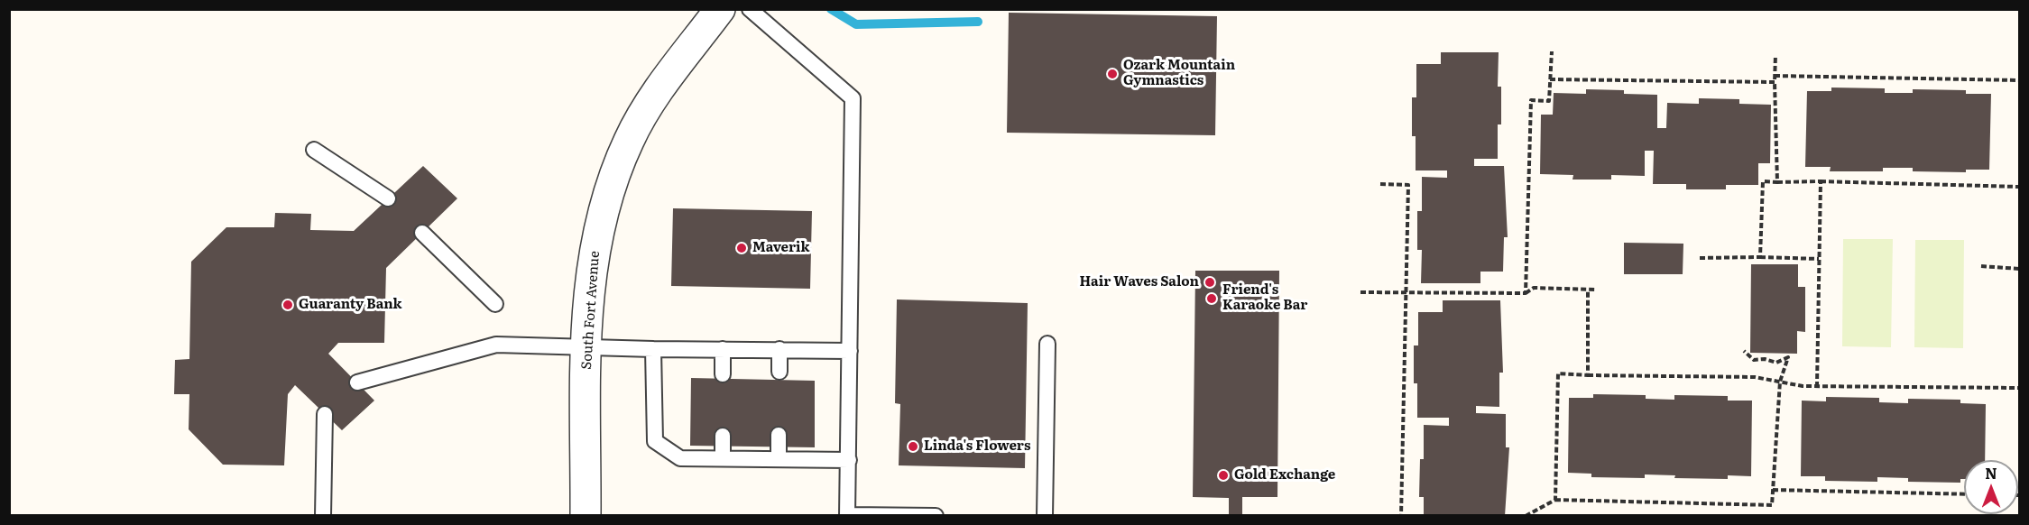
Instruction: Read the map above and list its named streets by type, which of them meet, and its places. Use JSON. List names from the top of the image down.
{
  "streets": {
    "street": ["South Fort Avenue"]
  },
  "places": [
    "Ozark Mountain Gymnastics",
    "Maverik",
    "Hair Waves Salon",
    "Friend's Karaoke Bar",
    "Guaranty Bank",
    "Linda's Flowers",
    "Gold Exchange"
  ],
  "north": "top"
}
